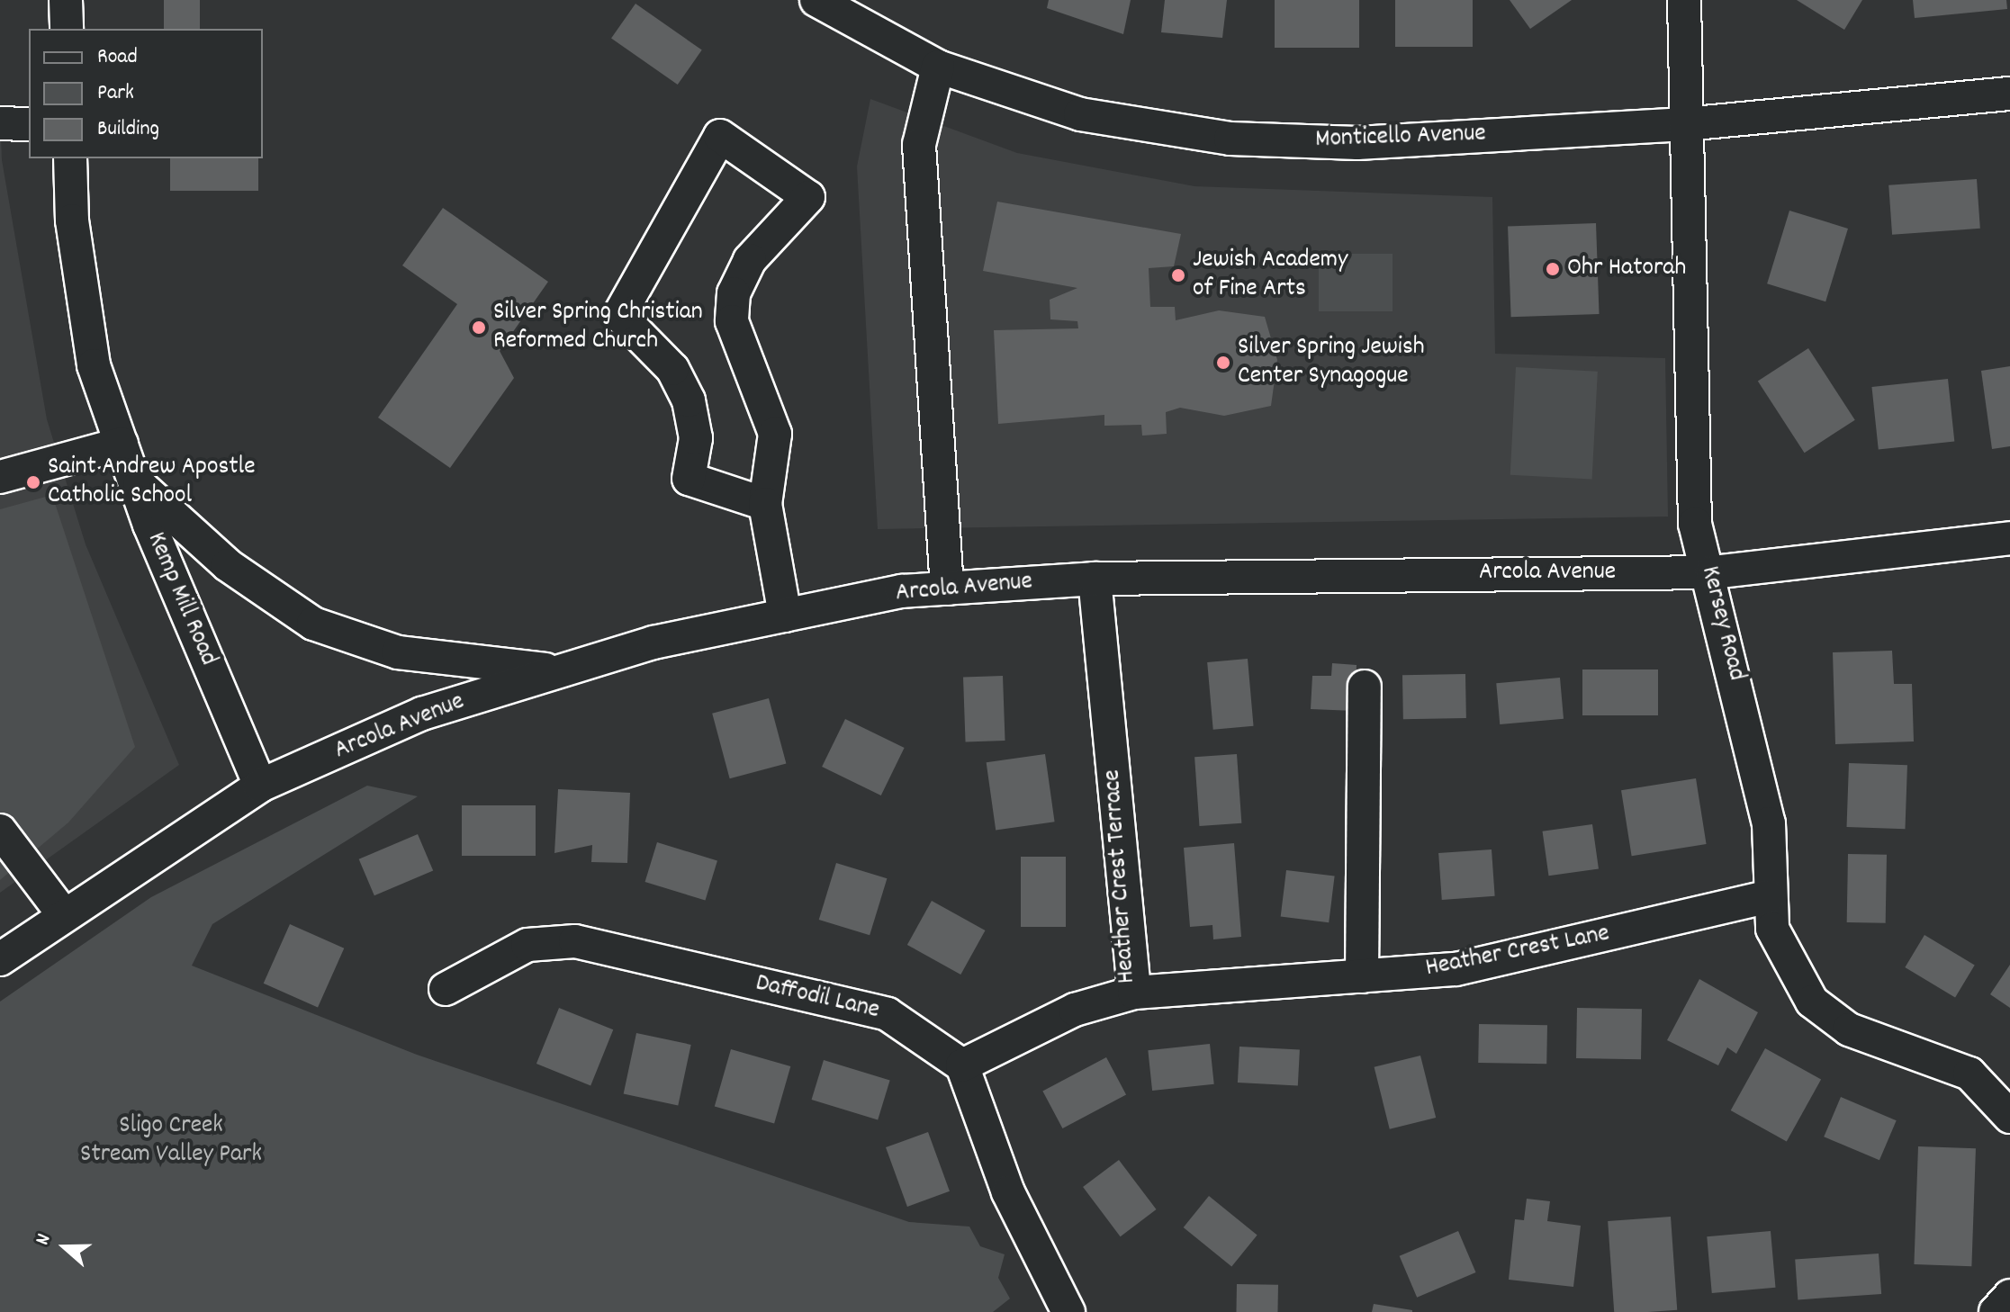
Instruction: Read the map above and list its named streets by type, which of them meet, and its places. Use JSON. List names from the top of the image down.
{
  "streets": {
    "street": [
      "Monticello Avenue",
      "Arcola Avenue",
      "Kemp Mill Road",
      "Kersey Road",
      "Heather Crest Terrace",
      "Heather Crest Lane",
      "Daffodil Lane"
    ]
  },
  "crossings": [
    ["Monticello Avenue", "Kersey Road"],
    ["Arcola Avenue", "Kemp Mill Road"],
    ["Arcola Avenue", "Kersey Road"],
    ["Arcola Avenue", "Heather Crest Terrace"],
    ["Kersey Road", "Heather Crest Lane"],
    ["Heather Crest Terrace", "Heather Crest Lane"],
    ["Heather Crest Terrace", "Daffodil Lane"]
  ],
  "parks": ["Sligo Creek Stream Valley Park"],
  "places": [
    "Ohr Hatorah",
    "Jewish Academy of Fine Arts",
    "Silver Spring Christian Reformed Church",
    "Silver Spring Jewish Center Synagogue",
    "Saint Andrew Apostle Catholic School"
  ],
  "legend": ["Road", "Park", "Building"],
  "north": "left"
}
